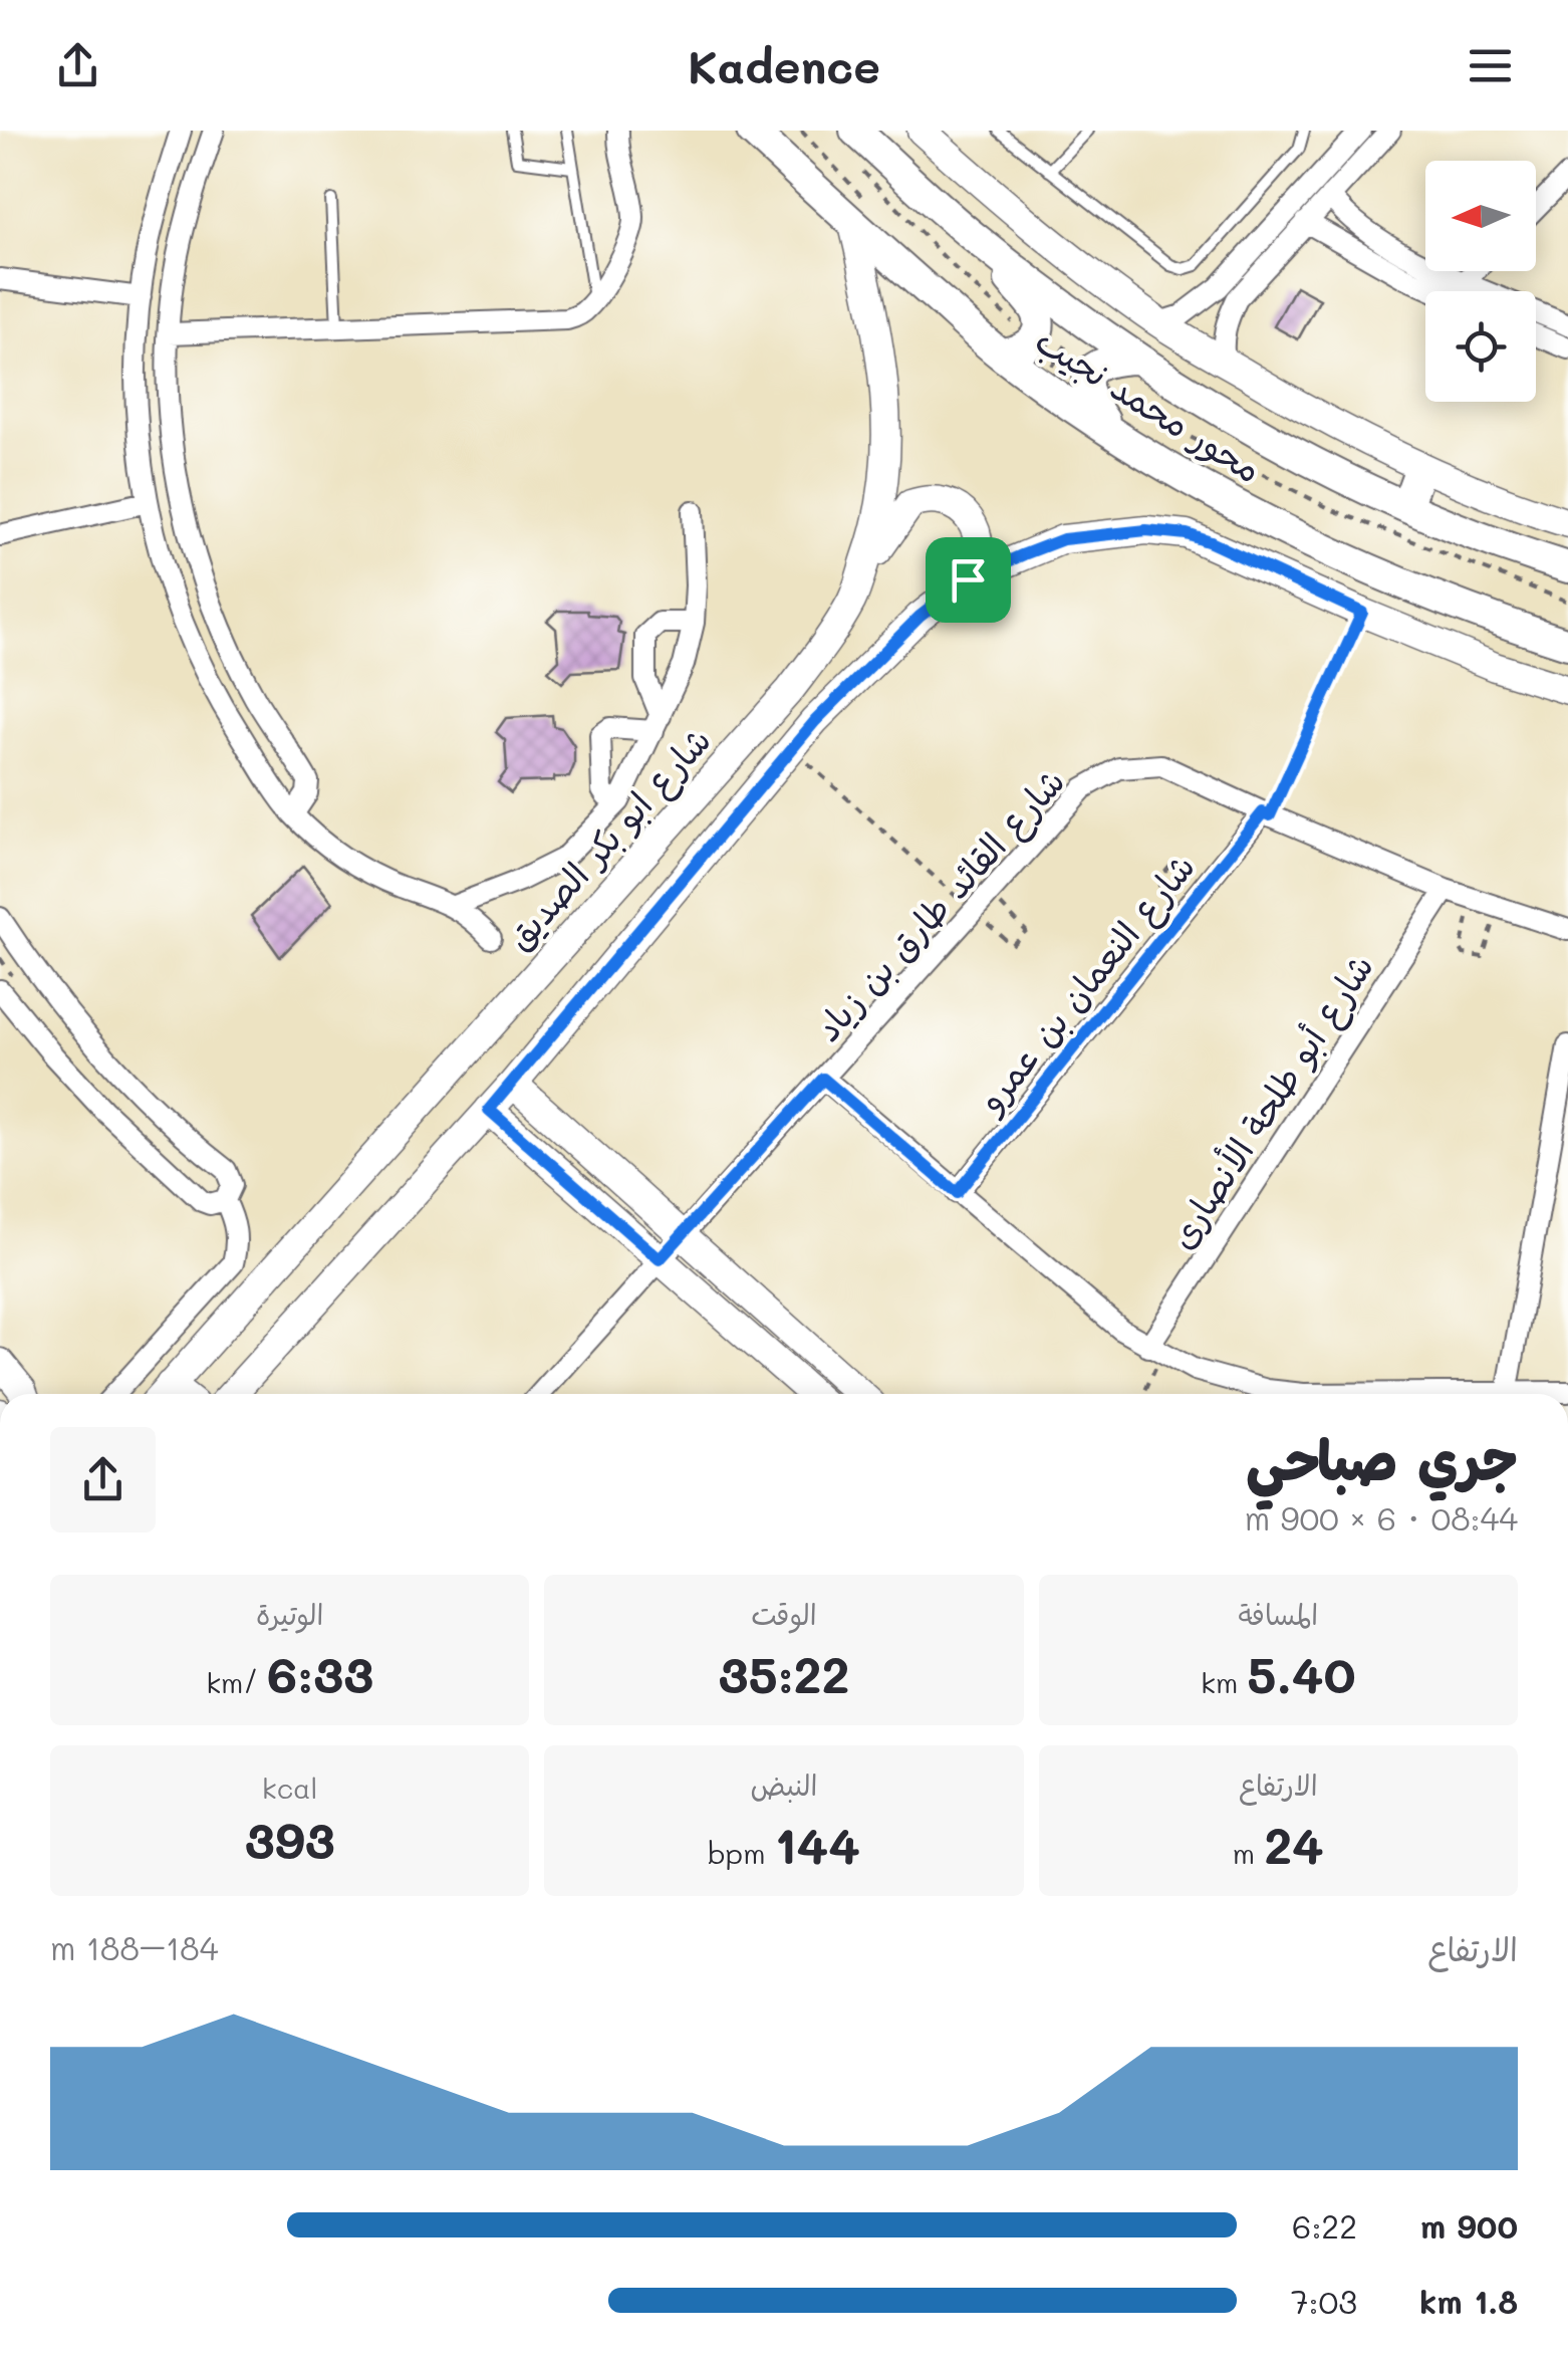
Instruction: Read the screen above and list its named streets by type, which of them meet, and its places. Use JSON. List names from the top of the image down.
{
  "streets": {
    "main road": ["محور محمد نجيب", "شارع ابو بكر الصديق"],
    "street": ["شارع القائد طارق بن زياد", "شارع النعمان بن عمرو", "شارع أبو طلحة الأنصارى"]
  },
  "crossings": [
    ["محور محمد نجيب", "شارع ابو بكر الصديق"],
    ["شارع القائد طارق بن زياد", "شارع النعمان بن عمرو"],
    ["شارع القائد طارق بن زياد", "شارع أبو طلحة الأنصارى"]
  ],
  "north": "left",
  "page": {
    "header": "Kadence",
    "heading": ["جري صباحي", "08:44 · 6 × 900 m"],
    "stats": [
      ["المسافة", "5.40 km"],
      ["الوقت", "35:22"],
      ["الوتيرة", "6:33 /km"],
      ["الارتفاع", "24 m"],
      ["النبض", "144 bpm"],
      ["kcal", "393"]
    ],
    "chart": ["الارتفاع", "184–188 m"],
    "list": [
      {
        "name": "900 m",
        "note": "6:22"
      },
      {
        "name": "1.8 km",
        "note": "7:03"
      }
    ]
  }
}
